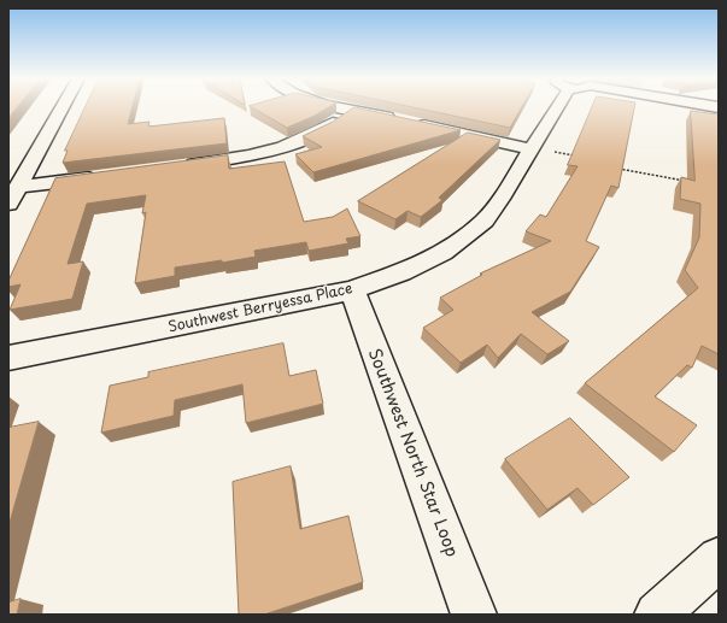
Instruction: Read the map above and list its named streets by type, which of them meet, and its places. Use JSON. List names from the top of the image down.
{
  "streets": {
    "street": ["Southwest Berryessa Place", "Southwest North Star Loop"]
  },
  "crossings": [
    ["Southwest Berryessa Place", "Southwest North Star Loop"]
  ]
}
